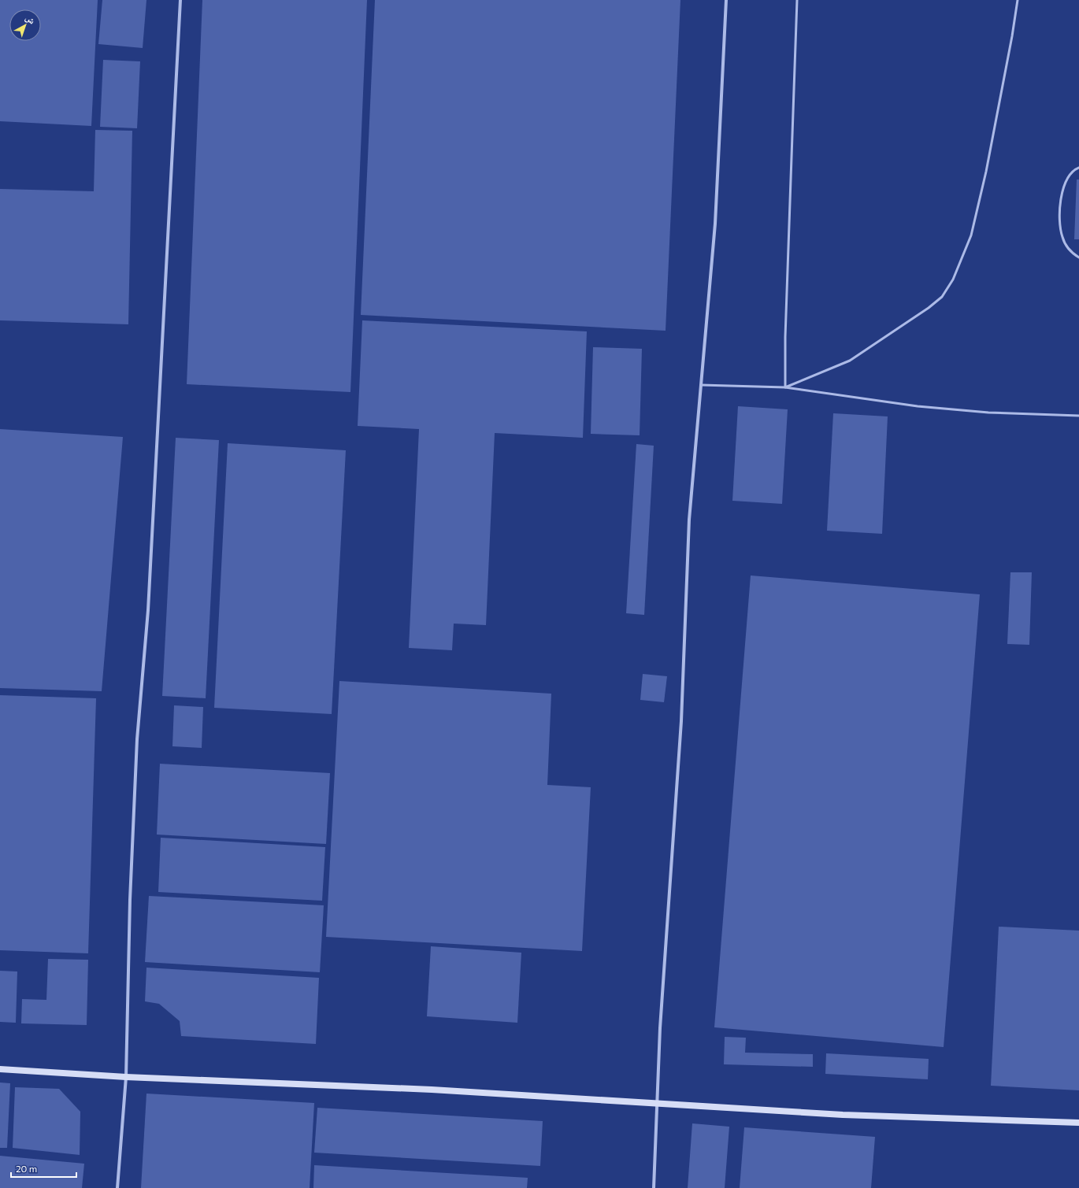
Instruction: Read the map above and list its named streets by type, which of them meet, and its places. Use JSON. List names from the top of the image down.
{
  "scale_bar": "20 m",
  "north": "top right"
}
